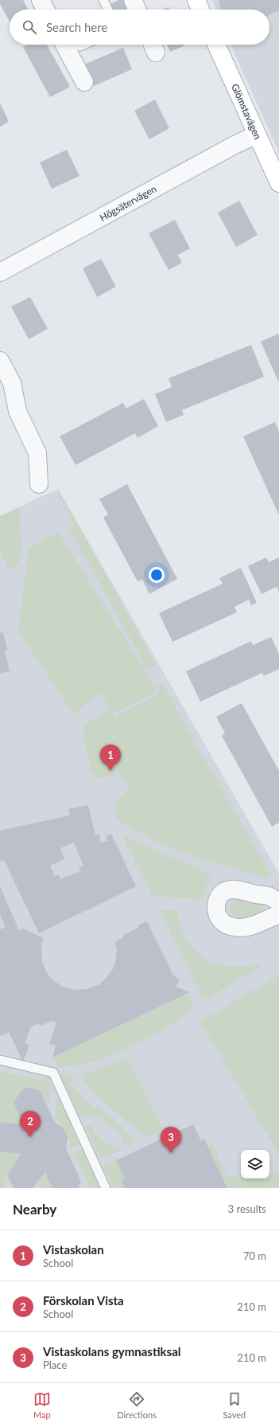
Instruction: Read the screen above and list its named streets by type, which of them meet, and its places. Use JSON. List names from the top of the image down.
{
  "streets": {
    "main road": ["Glömstavägen"],
    "street": ["Högsätervägen"]
  },
  "crossings": [
    ["Glömstavägen", "Högsätervägen"]
  ],
  "page": {
    "search": "Search here",
    "pins": ["1", "2", "3"],
    "heading": ["Nearby", "3 results"],
    "list": [
      {
        "mark": "1",
        "name": "Vistaskolan",
        "note": "School",
        "value": "70 m"
      },
      {
        "mark": "2",
        "name": "Förskolan Vista",
        "note": "School",
        "value": "210 m"
      },
      {
        "mark": "3",
        "name": "Vistaskolans gymnastiksal",
        "note": "Place",
        "value": "210 m"
      }
    ],
    "nav": ["Map", "Directions", "Saved"]
  }
}
